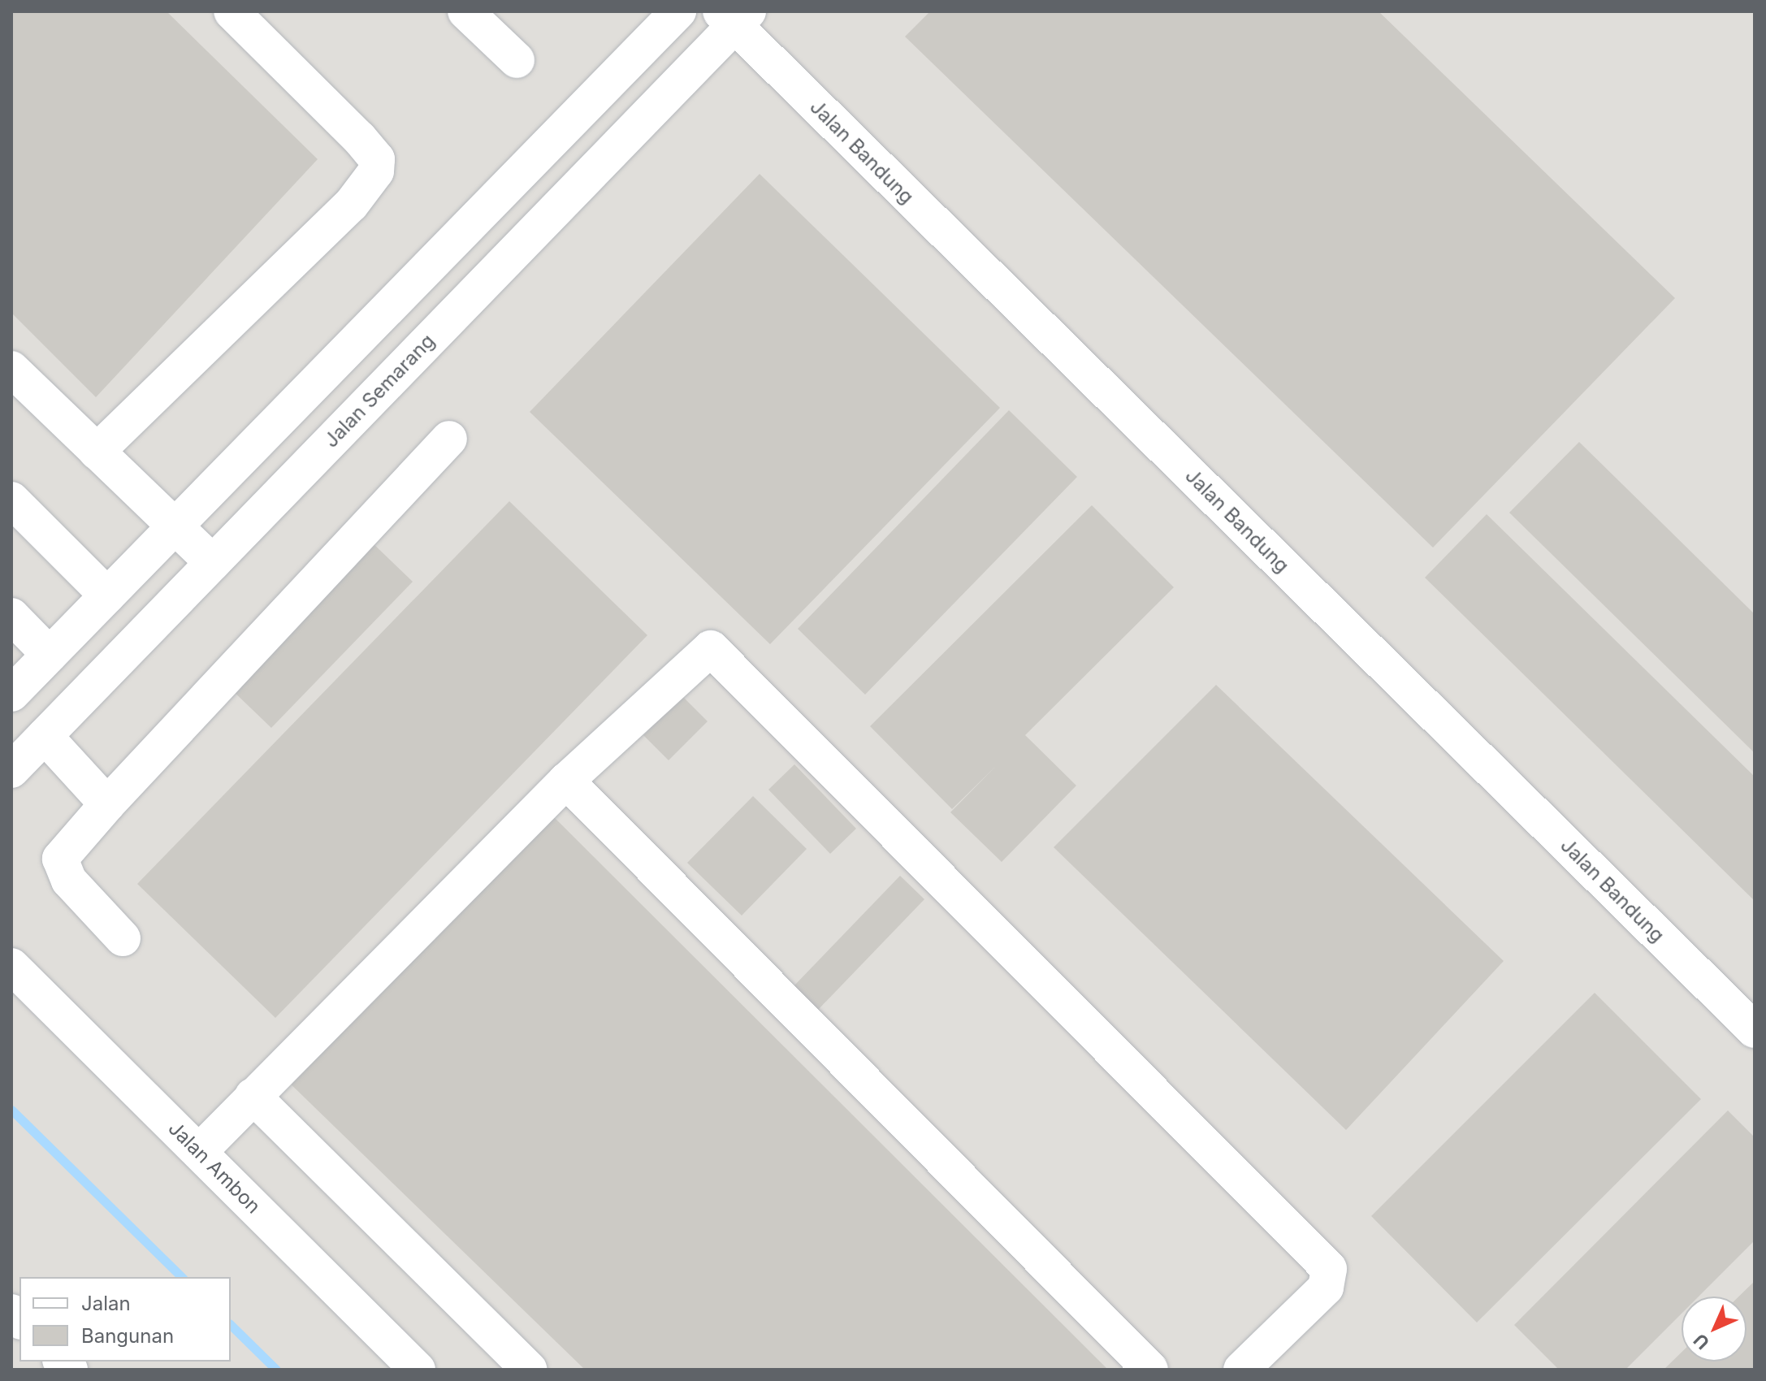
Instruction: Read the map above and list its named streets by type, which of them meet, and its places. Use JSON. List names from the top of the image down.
{
  "streets": {
    "lane": ["Jalan Bandung", "Jalan Semarang", "Jalan Ambon"]
  },
  "crossings": [
    ["Jalan Bandung", "Jalan Semarang"]
  ],
  "legend": ["Jalan", "Bangunan"],
  "north": "bottom left"
}
